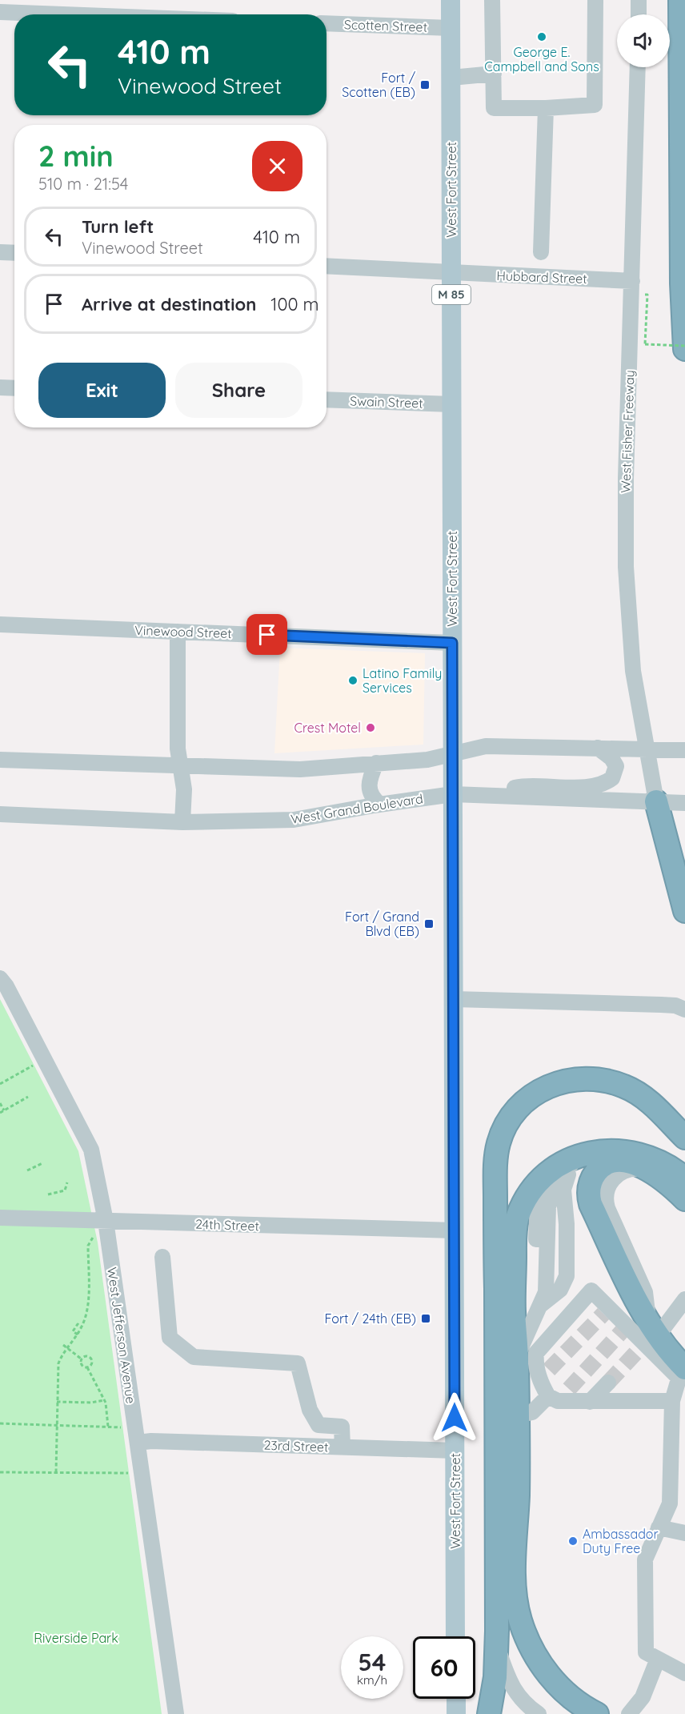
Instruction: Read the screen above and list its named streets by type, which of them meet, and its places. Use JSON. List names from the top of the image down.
{
  "streets": {
    "main road": ["West Fort Street", "M 85"],
    "street": [
      "Scotten Street",
      "Hubbard Street",
      "Swain Street",
      "West Fisher Freeway",
      "Vinewood Street",
      "West Grand Boulevard",
      "24th Street",
      "West Jefferson Avenue",
      "23rd Street"
    ]
  },
  "crossings": [
    ["Scotten Street", "West Fort Street"],
    ["West Fort Street", "Hubbard Street"],
    ["West Fort Street", "Swain Street"],
    ["West Fort Street", "Vinewood Street"],
    ["West Fort Street", "West Grand Boulevard"],
    ["West Fort Street", "24th Street"],
    ["West Fort Street", "23rd Street"],
    ["Hubbard Street", "West Fisher Freeway"],
    ["West Fisher Freeway", "West Grand Boulevard"],
    ["24th Street", "West Jefferson Avenue"],
    ["West Jefferson Avenue", "23rd Street"]
  ],
  "parks": ["Riverside Park"],
  "places": {
    "other": [
      "George E. Campbell and Sons",
      "Latino Family Services",
      "Crest Motel",
      "Ambassador Duty Free"
    ],
    "transit": ["Fort / Scotten (EB)", "Fort / Grand Blvd (EB)", "Fort / 24th (EB)"]
  },
  "page": {
    "turn": ["410 m", "Vinewood Street"],
    "heading": ["2 min", "510 m · 21:54"],
    "list": [
      {
        "name": "Turn left",
        "note": "Vinewood Street",
        "value": "410 m"
      },
      {
        "name": "Arrive at destination",
        "value": "100 m"
      }
    ],
    "buttons": ["Exit", "Share"],
    "speed": "54 km/h",
    "limit": "60"
  }
}
